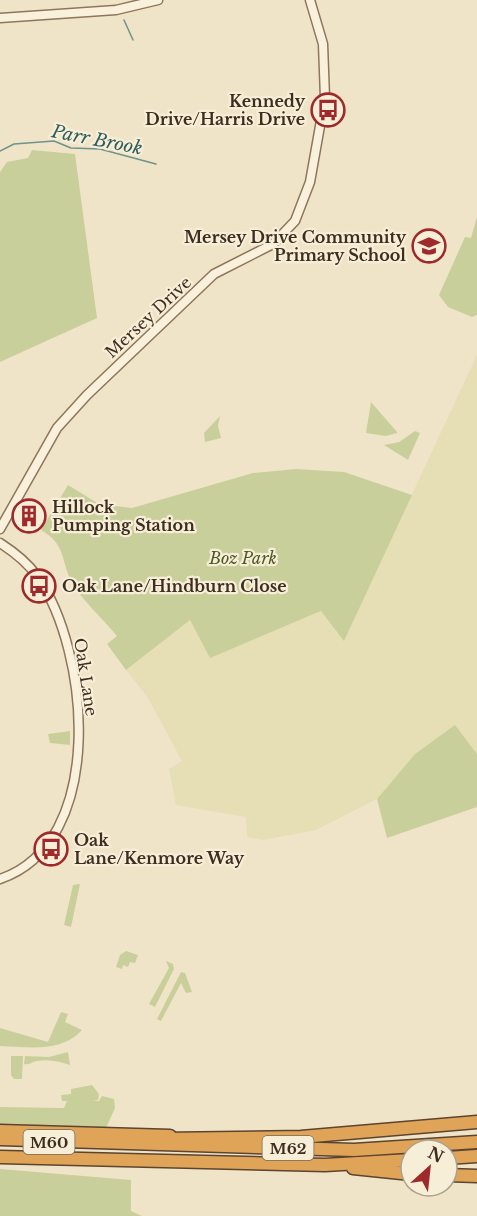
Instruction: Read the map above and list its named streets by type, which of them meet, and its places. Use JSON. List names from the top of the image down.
{
  "streets": {
    "highway": ["M60", "M62"],
    "street": ["Mersey Drive", "Oak Lane"]
  },
  "crossings": [
    ["M60", "M62"]
  ],
  "water": ["Parr Brook"],
  "parks": ["Boz Park"],
  "places": {
    "bus stop": ["Kennedy Drive/Harris Drive", "Oak Lane/Hindburn Close", "Oak Lane/Kenmore Way"],
    "school or university": ["Mersey Drive Community Primary School"],
    "building": ["Hillock Pumping Station"]
  },
  "north": "top right"
}
